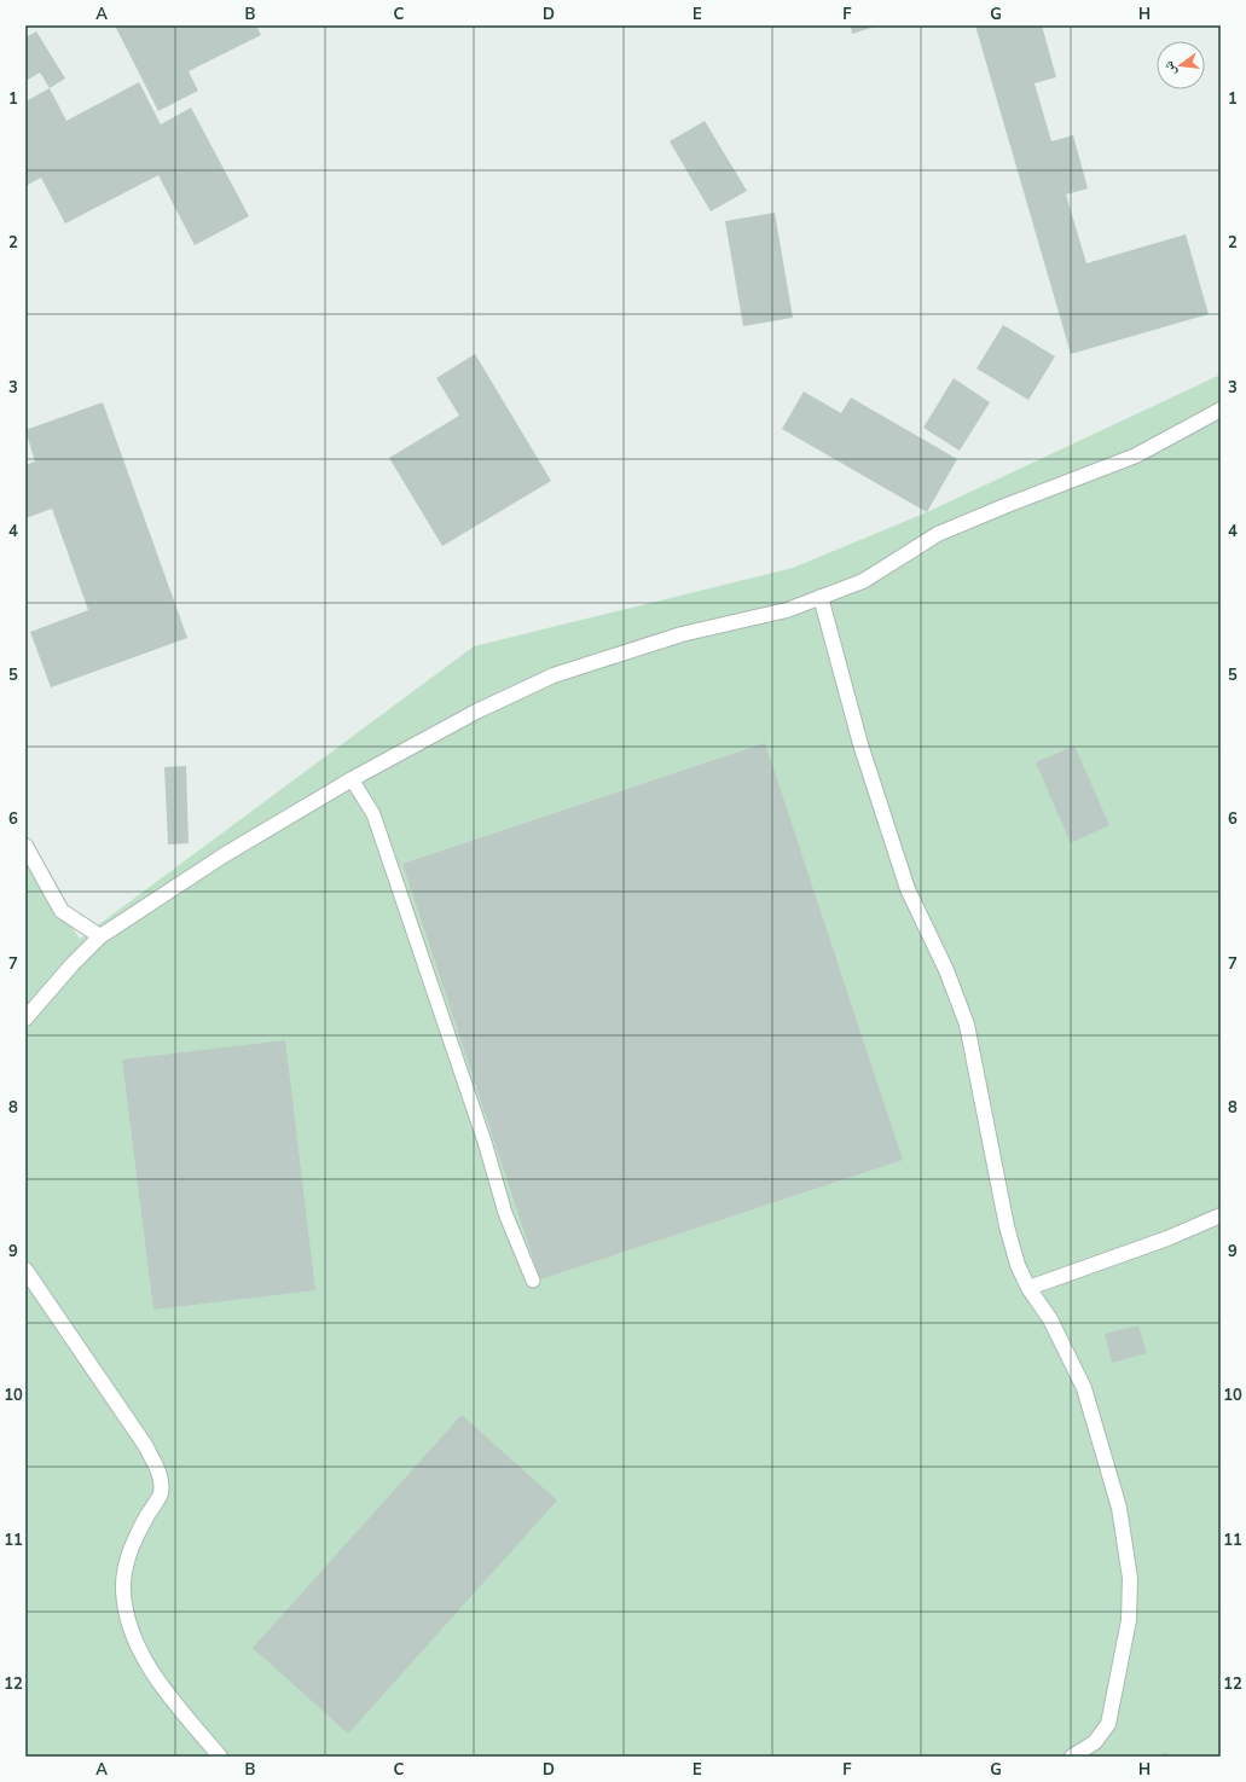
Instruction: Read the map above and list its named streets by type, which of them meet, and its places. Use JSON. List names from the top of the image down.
{
  "north": "left",
  "grid": {
    "columns": [
      "A",
      "B",
      "C",
      "D",
      "E",
      "F",
      "G",
      "H"
    ],
    "rows": [
      "1",
      "2",
      "3",
      "4",
      "5",
      "6",
      "7",
      "8",
      "9",
      "10",
      "11",
      "12"
    ]
  }
}
